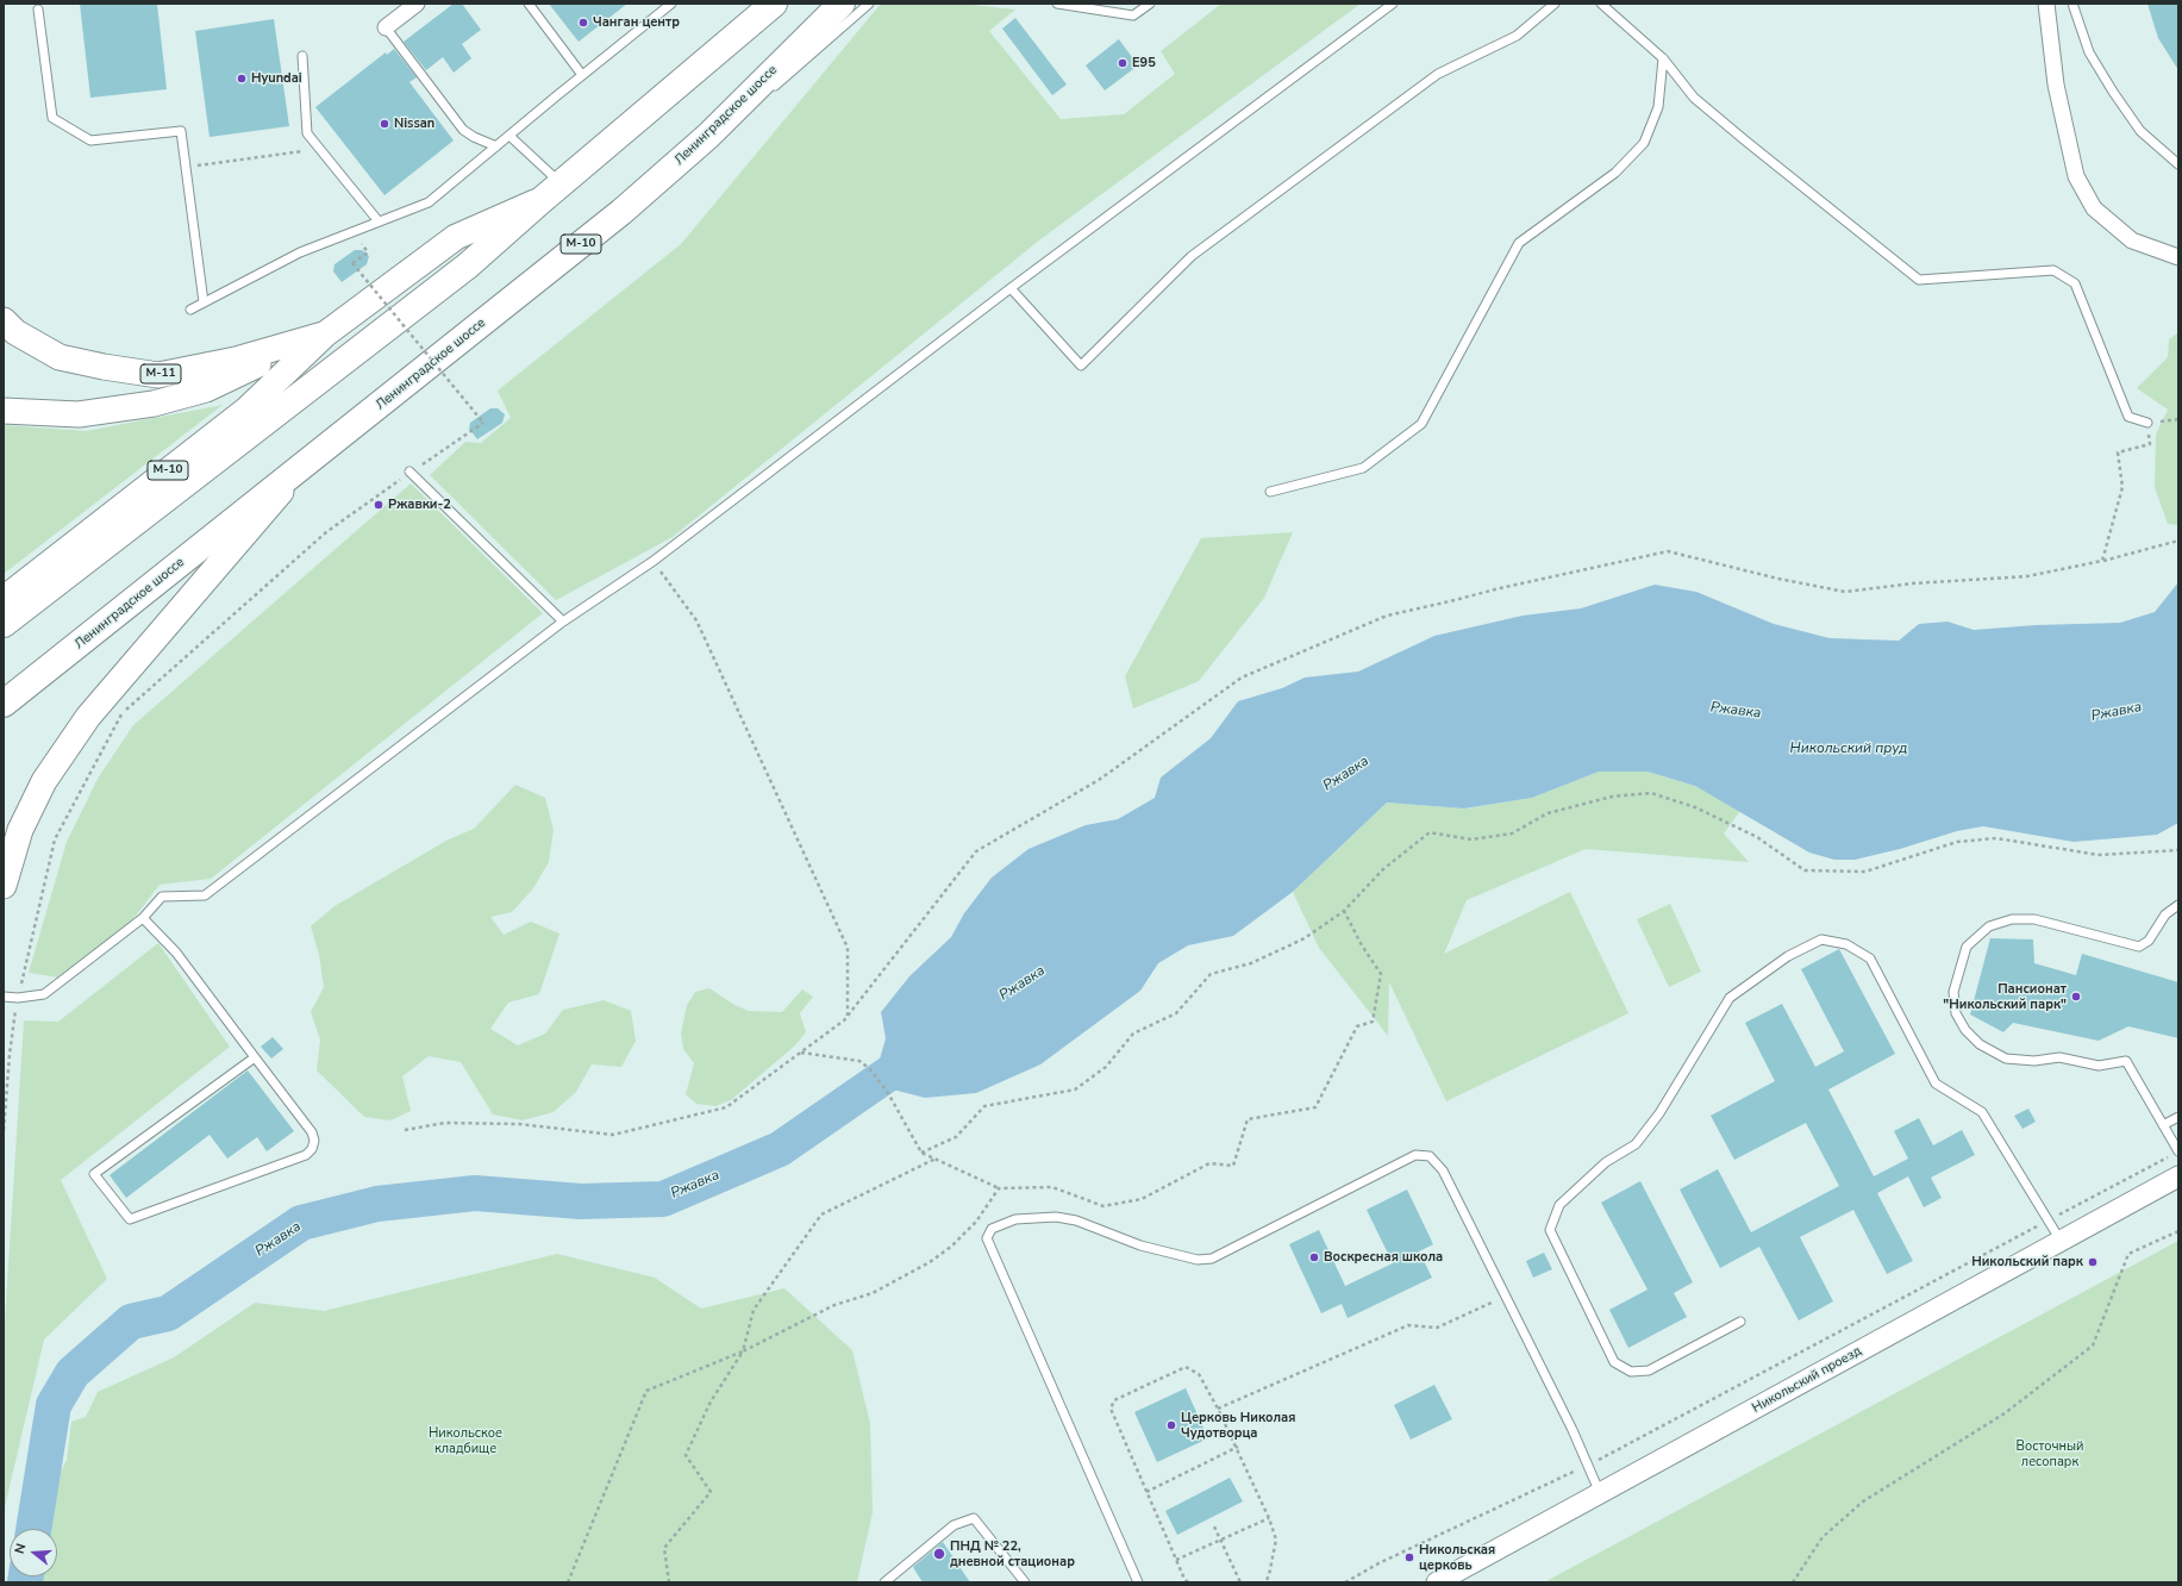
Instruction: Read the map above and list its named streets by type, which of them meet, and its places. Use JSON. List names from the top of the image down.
{
  "streets": {
    "highway": ["Ленинградское шоссе", "М-10"],
    "main road": ["М-11"],
    "street": ["Никольский проезд"]
  },
  "crossings": [
    ["М-10", "М-11"]
  ],
  "water": ["Ржавка", "Никольский пруд"],
  "parks": ["Никольское кладбище", "Восточный лесопарк"],
  "places": [
    "Чанган центр",
    "E95",
    "Hyundai",
    "Nissan",
    "Ржавки-2",
    "Пансионат \"Никольский парк\"",
    "Воскресная школа",
    "Никольский парк",
    "Церковь Николая Чудотворца",
    "ПНД № 22, дневной стационар",
    "Никольская церковь"
  ],
  "north": "left"
}
